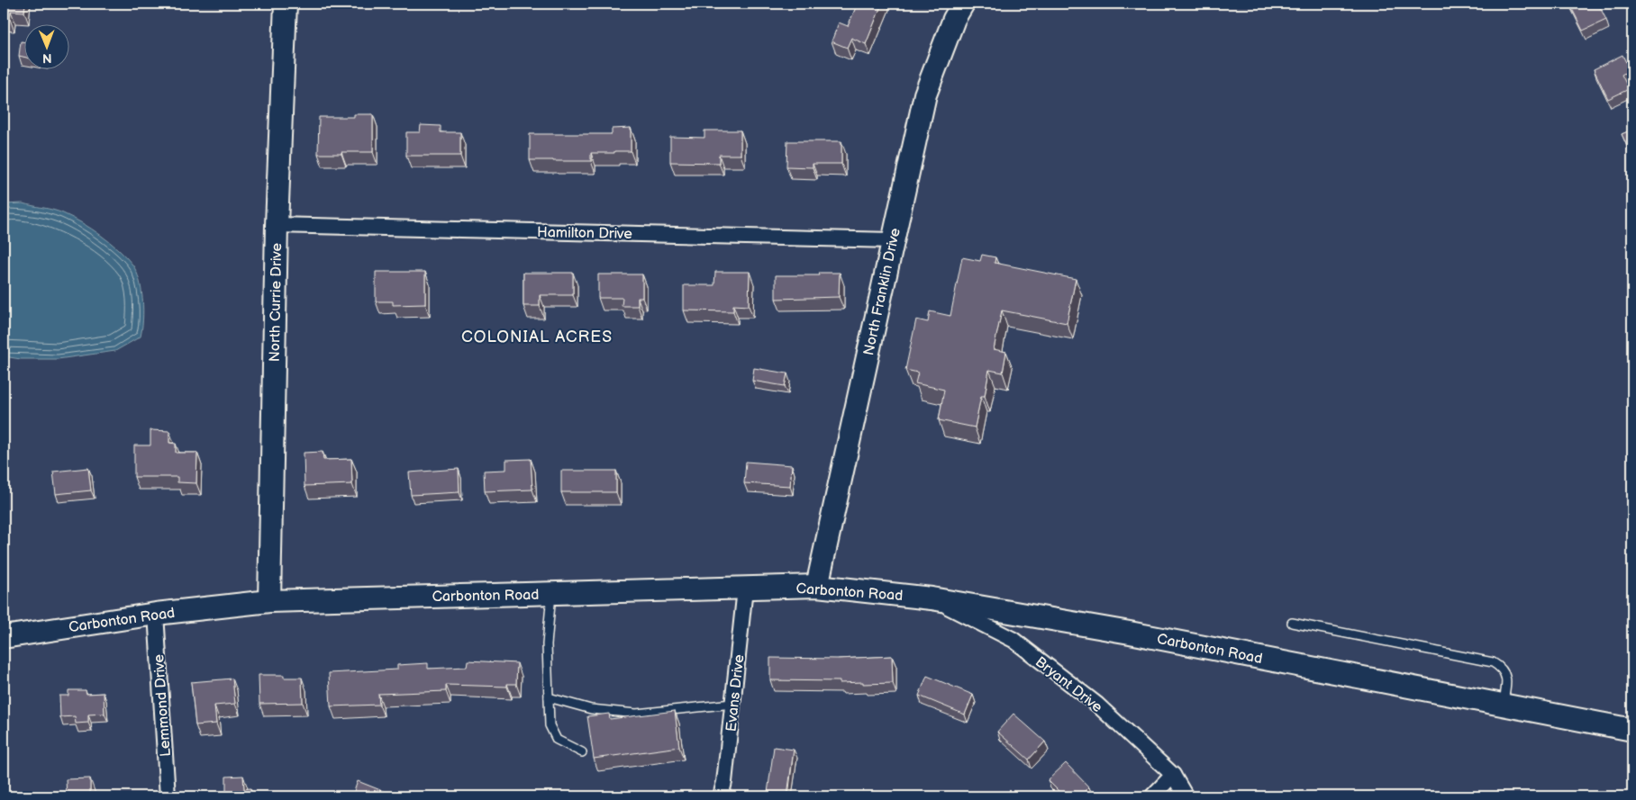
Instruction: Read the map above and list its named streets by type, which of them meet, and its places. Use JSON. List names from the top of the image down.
{
  "streets": {
    "street": [
      "Hamilton Drive",
      "North Franklin Drive",
      "North Currie Drive",
      "Carbonton Road",
      "Bryant Drive",
      "Evans Drive",
      "Lemmond Drive"
    ]
  },
  "crossings": [
    ["Hamilton Drive", "North Franklin Drive"],
    ["Hamilton Drive", "North Currie Drive"],
    ["North Franklin Drive", "Carbonton Road"],
    ["North Currie Drive", "Carbonton Road"],
    ["Carbonton Road", "Bryant Drive"],
    ["Carbonton Road", "Evans Drive"],
    ["Carbonton Road", "Lemmond Drive"]
  ],
  "districts": ["COLONIAL ACRES"],
  "north": "bottom"
}
